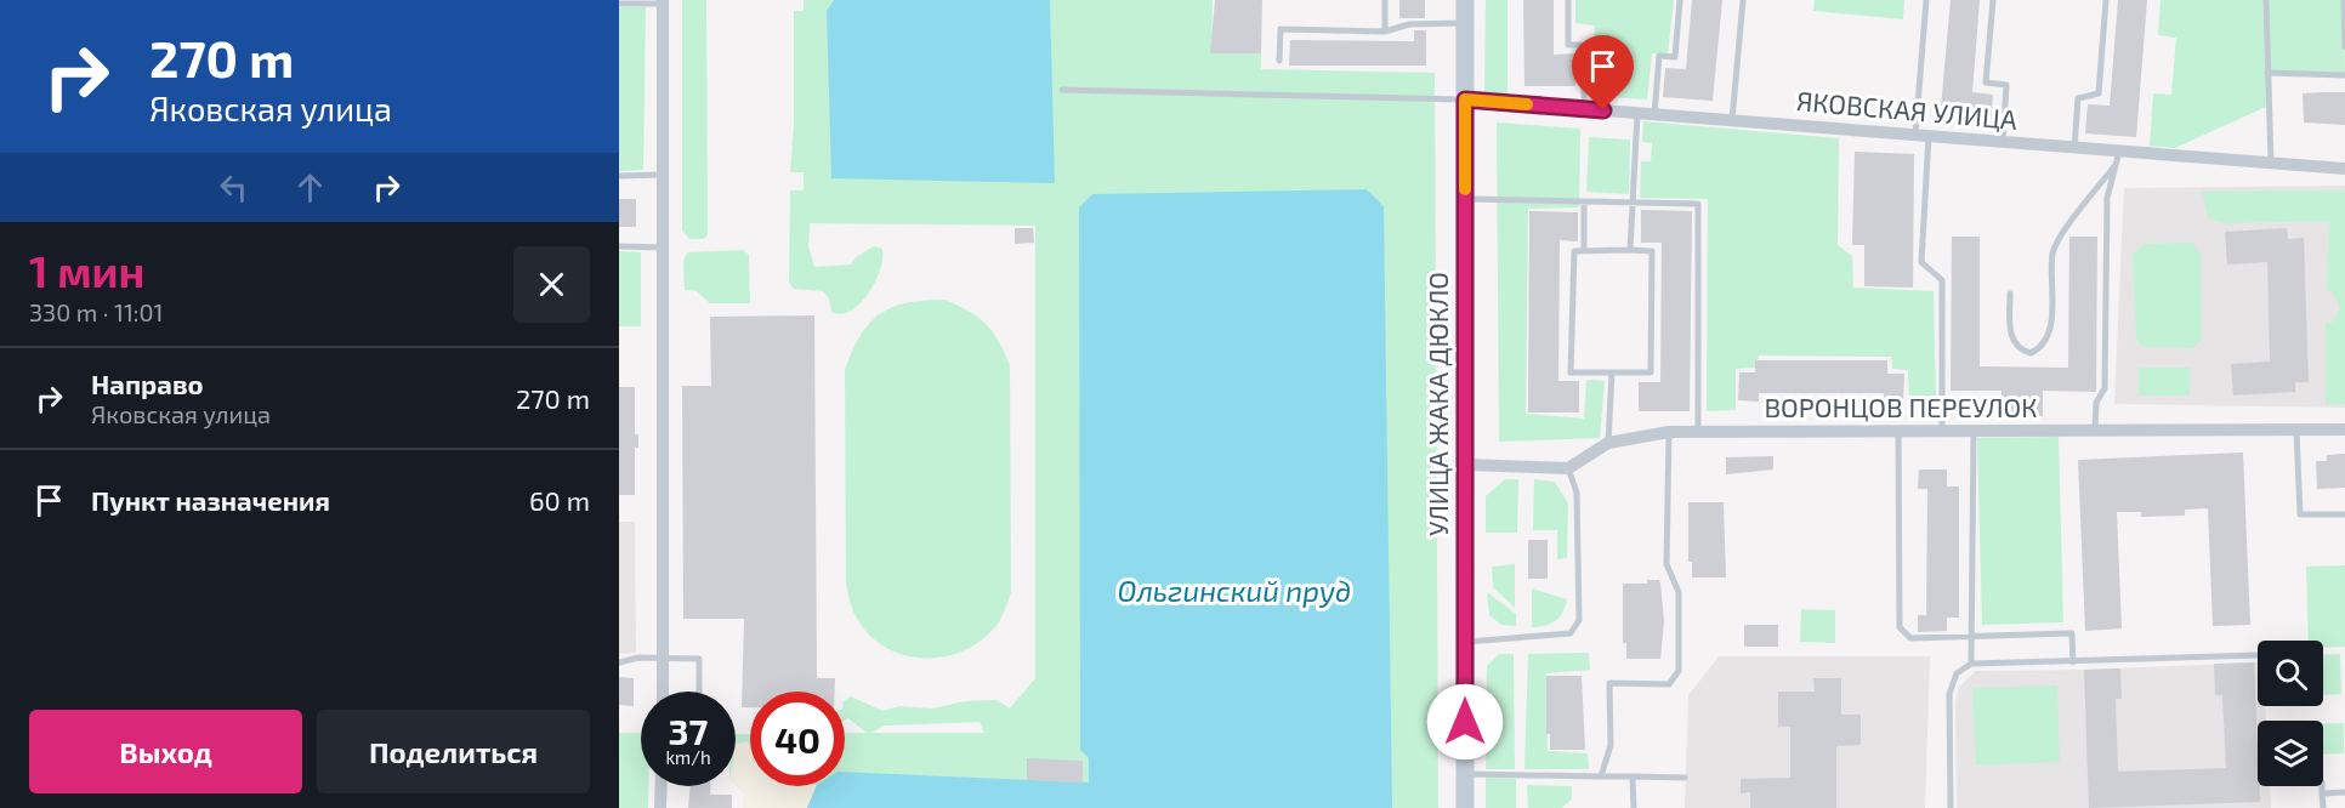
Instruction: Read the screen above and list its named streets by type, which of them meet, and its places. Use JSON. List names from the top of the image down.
{
  "streets": {
    "street": ["ЯКОВСКАЯ УЛИЦА", "УЛИЦА ЖАКА ДЮКЛО", "ВОРОНЦОВ ПЕРЕУЛОК"]
  },
  "crossings": [
    ["ЯКОВСКАЯ УЛИЦА", "УЛИЦА ЖАКА ДЮКЛО"]
  ],
  "water": ["Ольгинский пруд"],
  "page": {
    "turn": ["270 m", "Яковская улица"],
    "heading": ["1 мин", "330 m · 11:01"],
    "list": [
      {
        "name": "Направо",
        "note": "Яковская улица",
        "value": "270 m"
      },
      {
        "name": "Пункт назначения",
        "value": "60 m"
      }
    ],
    "speed": "37 km/h",
    "limit": "40",
    "buttons": ["Выход", "Поделиться"]
  }
}
